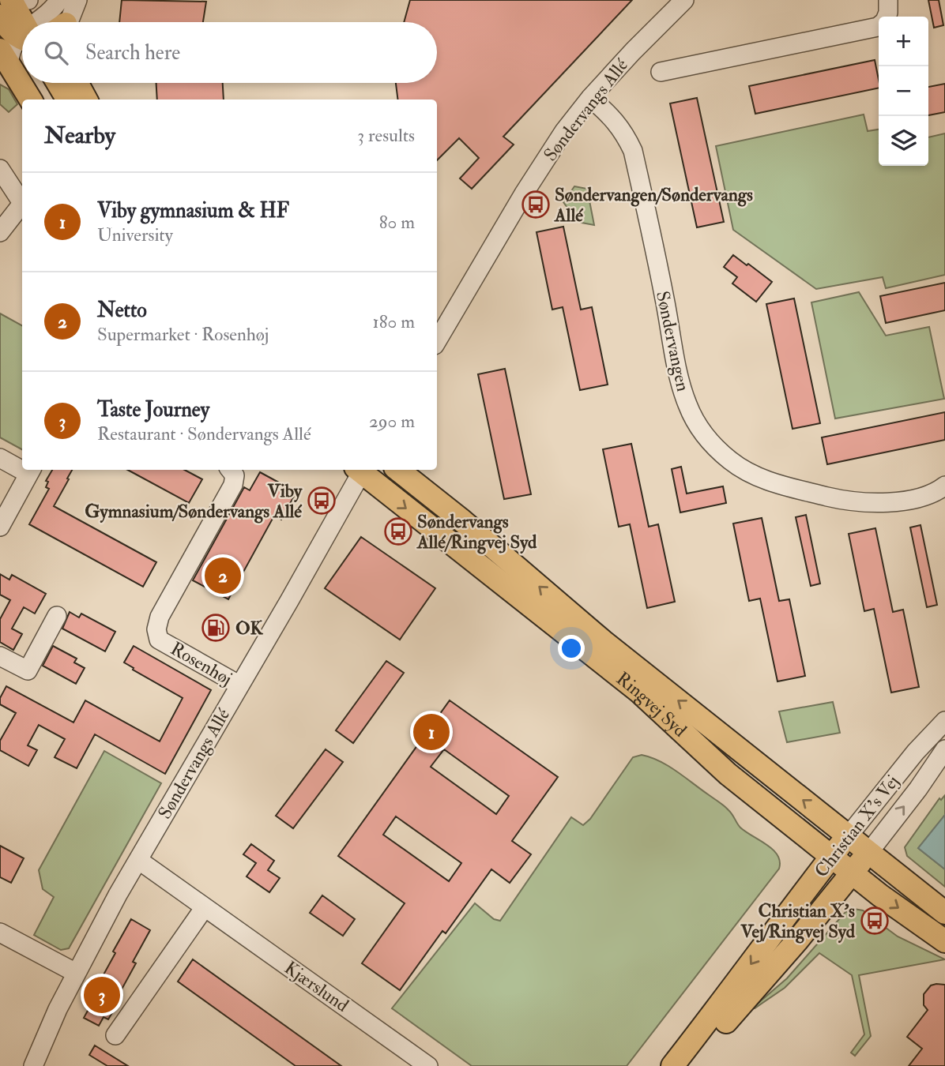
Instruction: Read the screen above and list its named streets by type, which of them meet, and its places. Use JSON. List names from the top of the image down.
{
  "streets": {
    "main road": ["Ringvej Syd", "Christian X's Vej"],
    "street": [
      "Søndervangs Allé",
      "Søndervangen",
      "Rosenhøj",
      "Kjærslund"
    ]
  },
  "crossings": [
    ["Søndervangs Allé", "Søndervangen"],
    ["Søndervangs Allé", "Rosenhøj"],
    ["Søndervangs Allé", "Kjærslund"],
    ["Ringvej Syd", "Christian X's Vej"]
  ],
  "places": {
    "bus stop": [
      "Søndervangen/Søndervangs Allé",
      "Viby Gymnasium/Søndervangs Allé",
      "Søndervangs Allé/Ringvej Syd",
      "Christian X's Vej/Ringvej Syd"
    ],
    "fuel station": ["OK"]
  },
  "page": {
    "map_buttons": ["+", "−"],
    "search": "Search here",
    "heading": ["Nearby", "3 results"],
    "list": [
      {
        "mark": "1",
        "name": "Viby gymnasium & HF",
        "note": "University",
        "value": "80 m"
      },
      {
        "mark": "2",
        "name": "Netto",
        "note": "Supermarket · Rosenhøj",
        "value": "180 m"
      },
      {
        "mark": "3",
        "name": "Taste Journey",
        "note": "Restaurant · Søndervangs Allé",
        "value": "290 m"
      }
    ],
    "pins": ["2", "1", "3"]
  }
}
